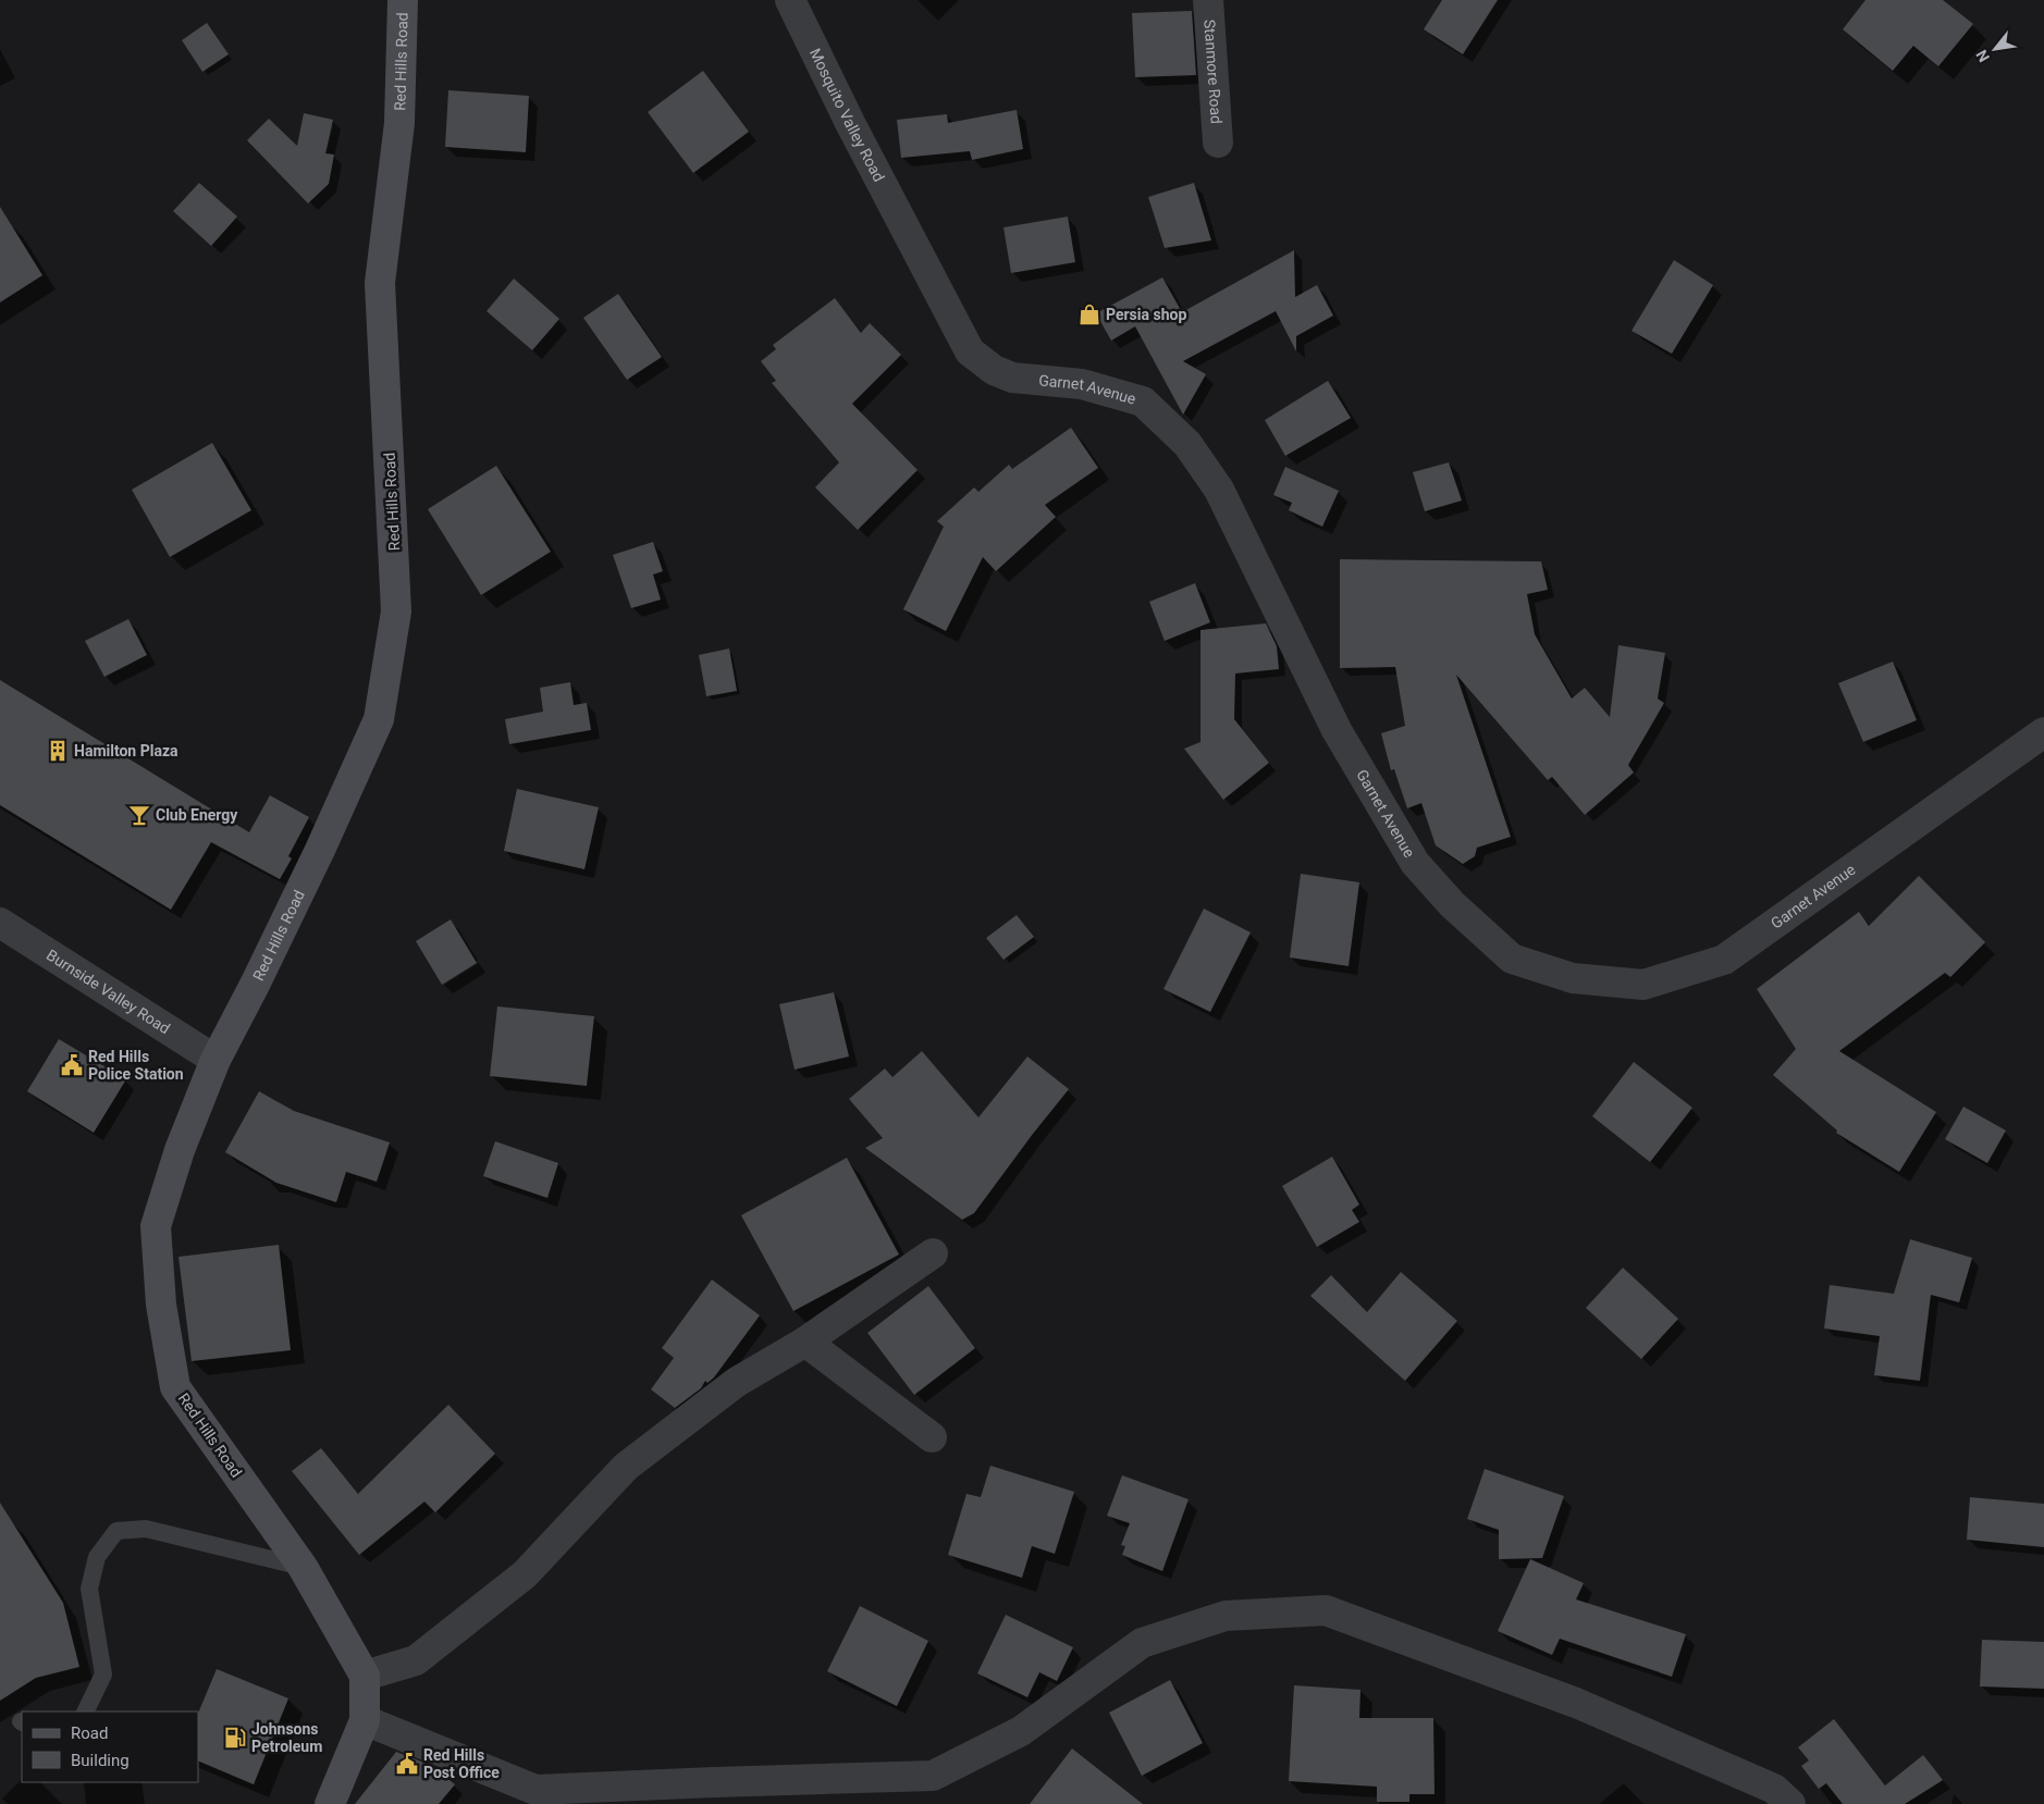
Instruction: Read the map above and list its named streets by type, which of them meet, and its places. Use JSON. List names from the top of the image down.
{
  "streets": {
    "main road": ["Red Hills Road"],
    "street": [
      "Stanmore Road",
      "Mosquito Valley Road",
      "Garnet Avenue",
      "Burnside Valley Road"
    ]
  },
  "crossings": [
    ["Red Hills Road", "Burnside Valley Road"],
    ["Mosquito Valley Road", "Garnet Avenue"]
  ],
  "places": {
    "shop": ["Persia shop"],
    "building": ["Hamilton Plaza"],
    "bar": ["Club Energy"],
    "public building": ["Red Hills Police Station", "Red Hills Post Office"],
    "fuel station": ["Johnsons Petroleum"]
  },
  "legend": ["Road", "Building"],
  "north": "bottom left"
}
